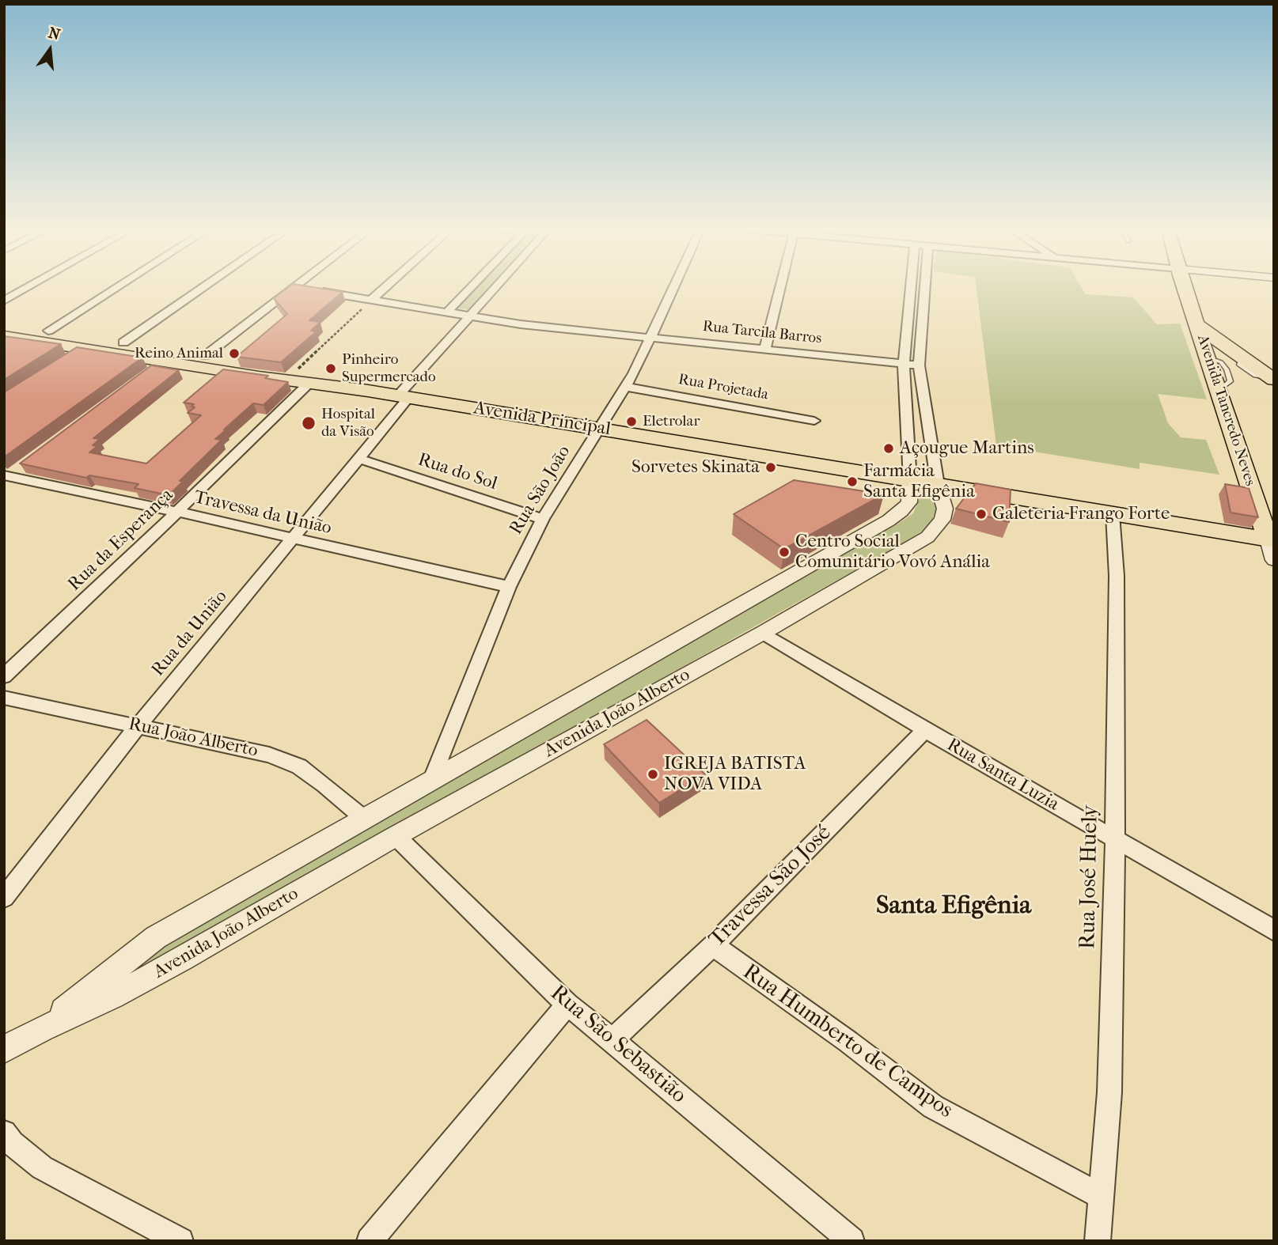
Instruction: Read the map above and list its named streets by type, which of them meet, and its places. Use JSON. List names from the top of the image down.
{
  "streets": {
    "main road": ["Avenida Tancredo Neves", "Avenida Principal"],
    "street": [
      "Rua Tarcila Barros",
      "Rua Projetada",
      "Rua do Sol",
      "Rua São João",
      "Travessa da União",
      "Rua da Esperança",
      "Rua da União",
      "Avenida João Alberto",
      "Rua João Alberto",
      "Rua Santa Luzia",
      "Rua José Huely",
      "Travessa São José",
      "Rua Humberto de Campos",
      "Rua São Sebastião"
    ]
  },
  "crossings": [
    ["Rua Tarcila Barros", "Rua São João"],
    ["Rua Tarcila Barros", "Rua da União"],
    ["Rua Tarcila Barros", "Avenida João Alberto"],
    ["Rua Projetada", "Rua São João"],
    ["Avenida Tancredo Neves", "Avenida Principal"],
    ["Avenida Principal", "Rua São João"],
    ["Avenida Principal", "Rua da Esperança"],
    ["Avenida Principal", "Rua da União"],
    ["Avenida Principal", "Avenida João Alberto"],
    ["Avenida Principal", "Rua José Huely"],
    ["Rua do Sol", "Rua São João"],
    ["Rua do Sol", "Rua da União"],
    ["Rua São João", "Travessa da União"],
    ["Rua São João", "Avenida João Alberto"],
    ["Travessa da União", "Rua da Esperança"],
    ["Travessa da União", "Rua da União"],
    ["Rua da União", "Rua João Alberto"],
    ["Avenida João Alberto", "Rua João Alberto"],
    ["Avenida João Alberto", "Rua Santa Luzia"],
    ["Avenida João Alberto", "Rua São Sebastião"],
    ["Rua Santa Luzia", "Rua José Huely"],
    ["Rua Santa Luzia", "Travessa São José"],
    ["Rua José Huely", "Rua Humberto de Campos"],
    ["Travessa São José", "Rua Humberto de Campos"],
    ["Travessa São José", "Rua São Sebastião"]
  ],
  "districts": ["Santa Efigênia"],
  "places": [
    "Reino Animal",
    "Pinheiro Supermercado",
    "Eletrolar",
    "Hospital da Visão",
    "Açougue Martins",
    "Sorvetes Skinata",
    "Farmácia Santa Efigênia",
    "Galeteria Frango Forte",
    "Centro Social Comunitário Vovó Anália",
    "IGREJA BATISTA NOVA VIDA"
  ],
  "north": "top"
}
